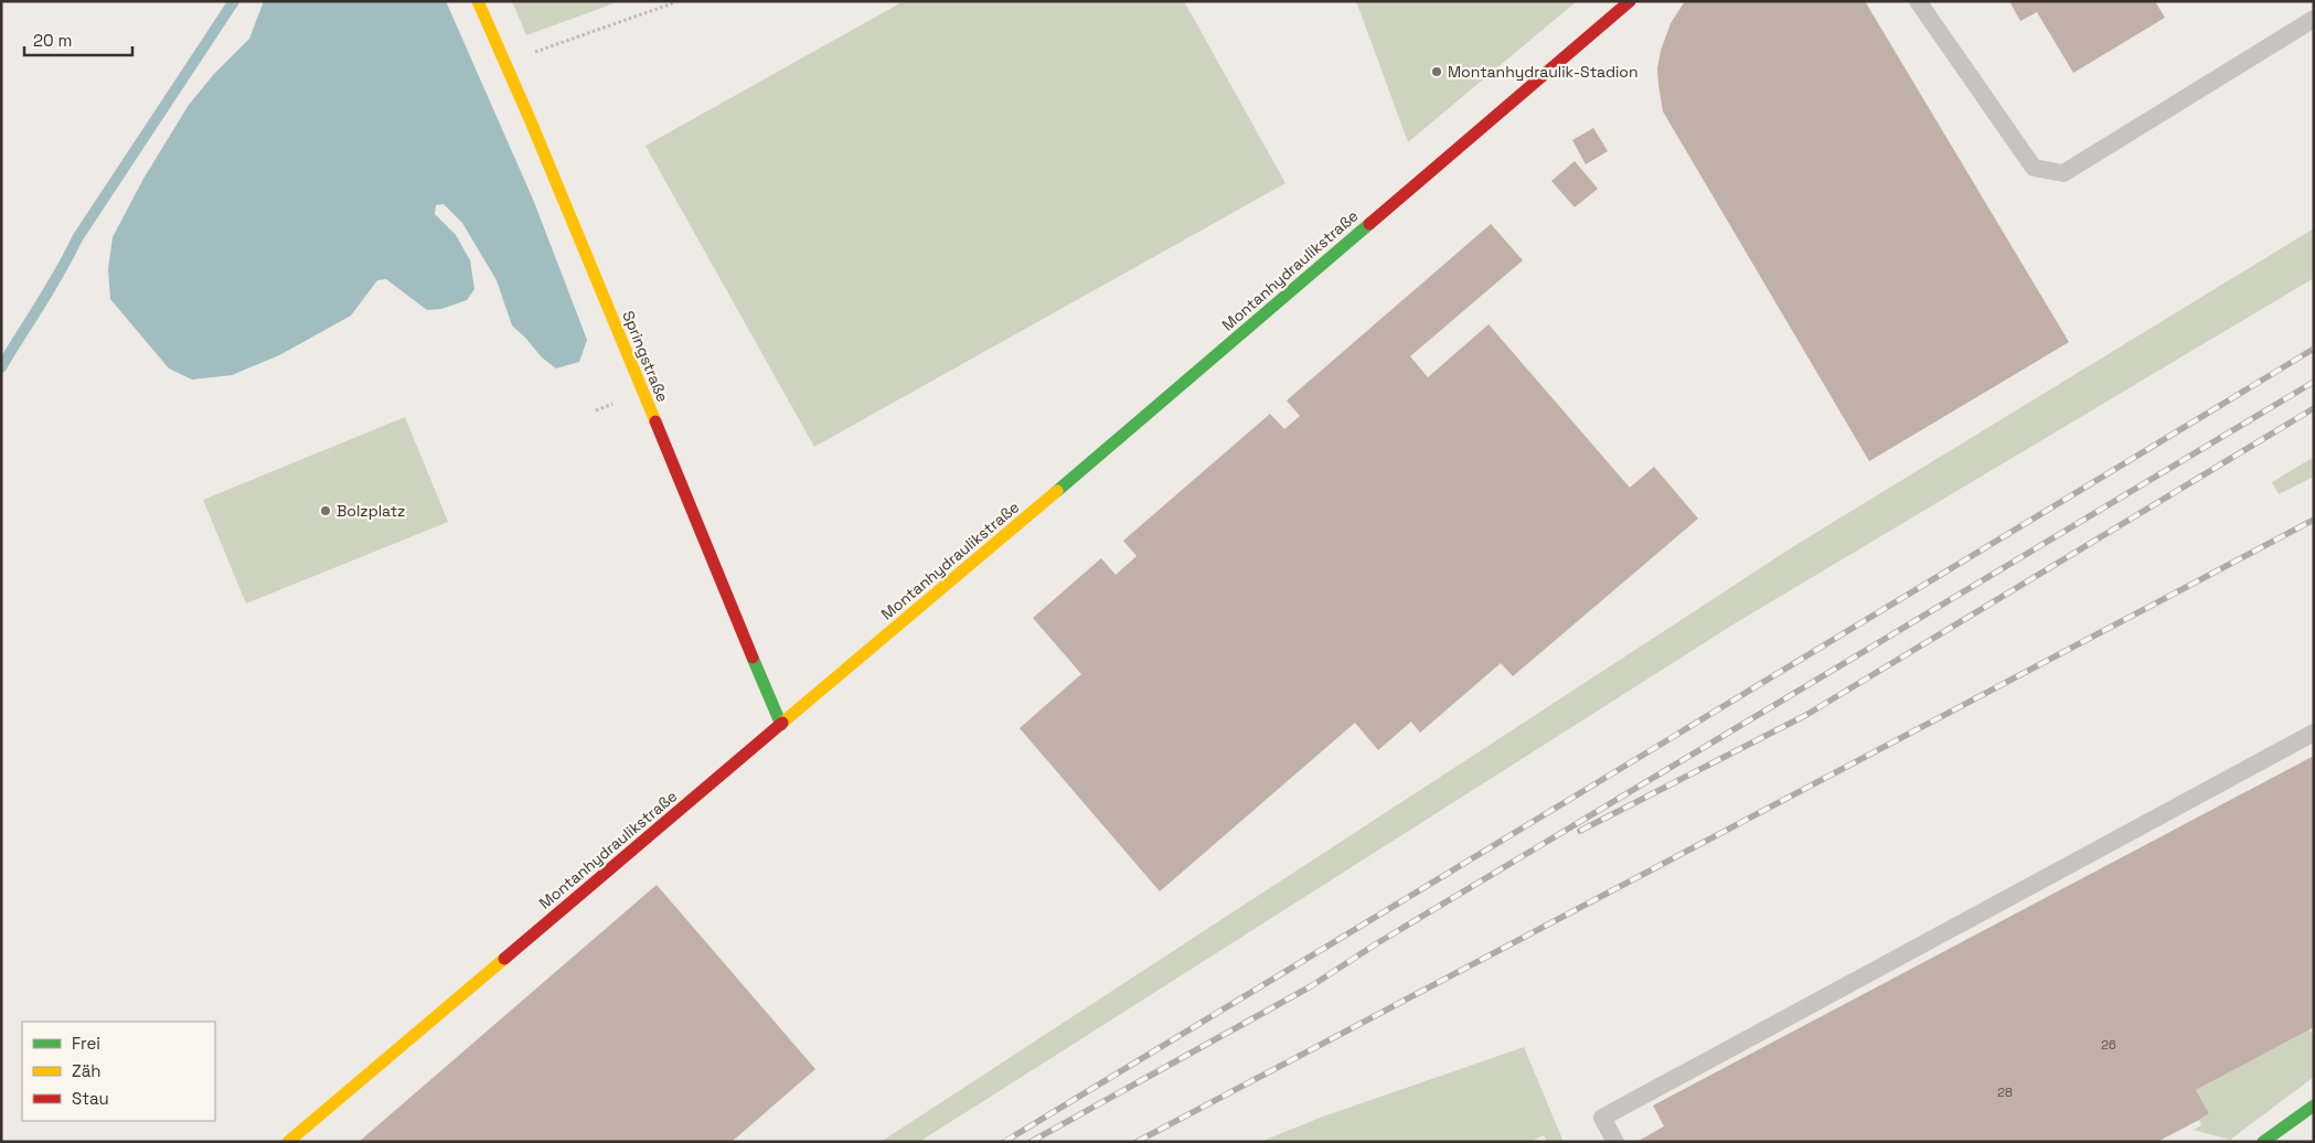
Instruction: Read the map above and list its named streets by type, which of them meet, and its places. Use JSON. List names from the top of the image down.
{
  "streets": {
    "street": ["Montanhydraulikstraße", "Springstraße"]
  },
  "crossings": [
    ["Montanhydraulikstraße", "Springstraße"]
  ],
  "places": ["Montanhydraulik-Stadion", "Bolzplatz"],
  "house_numbers": ["26", "28"],
  "legend": ["Frei", "Zäh", "Stau"],
  "scale_bar": "20 m"
}
